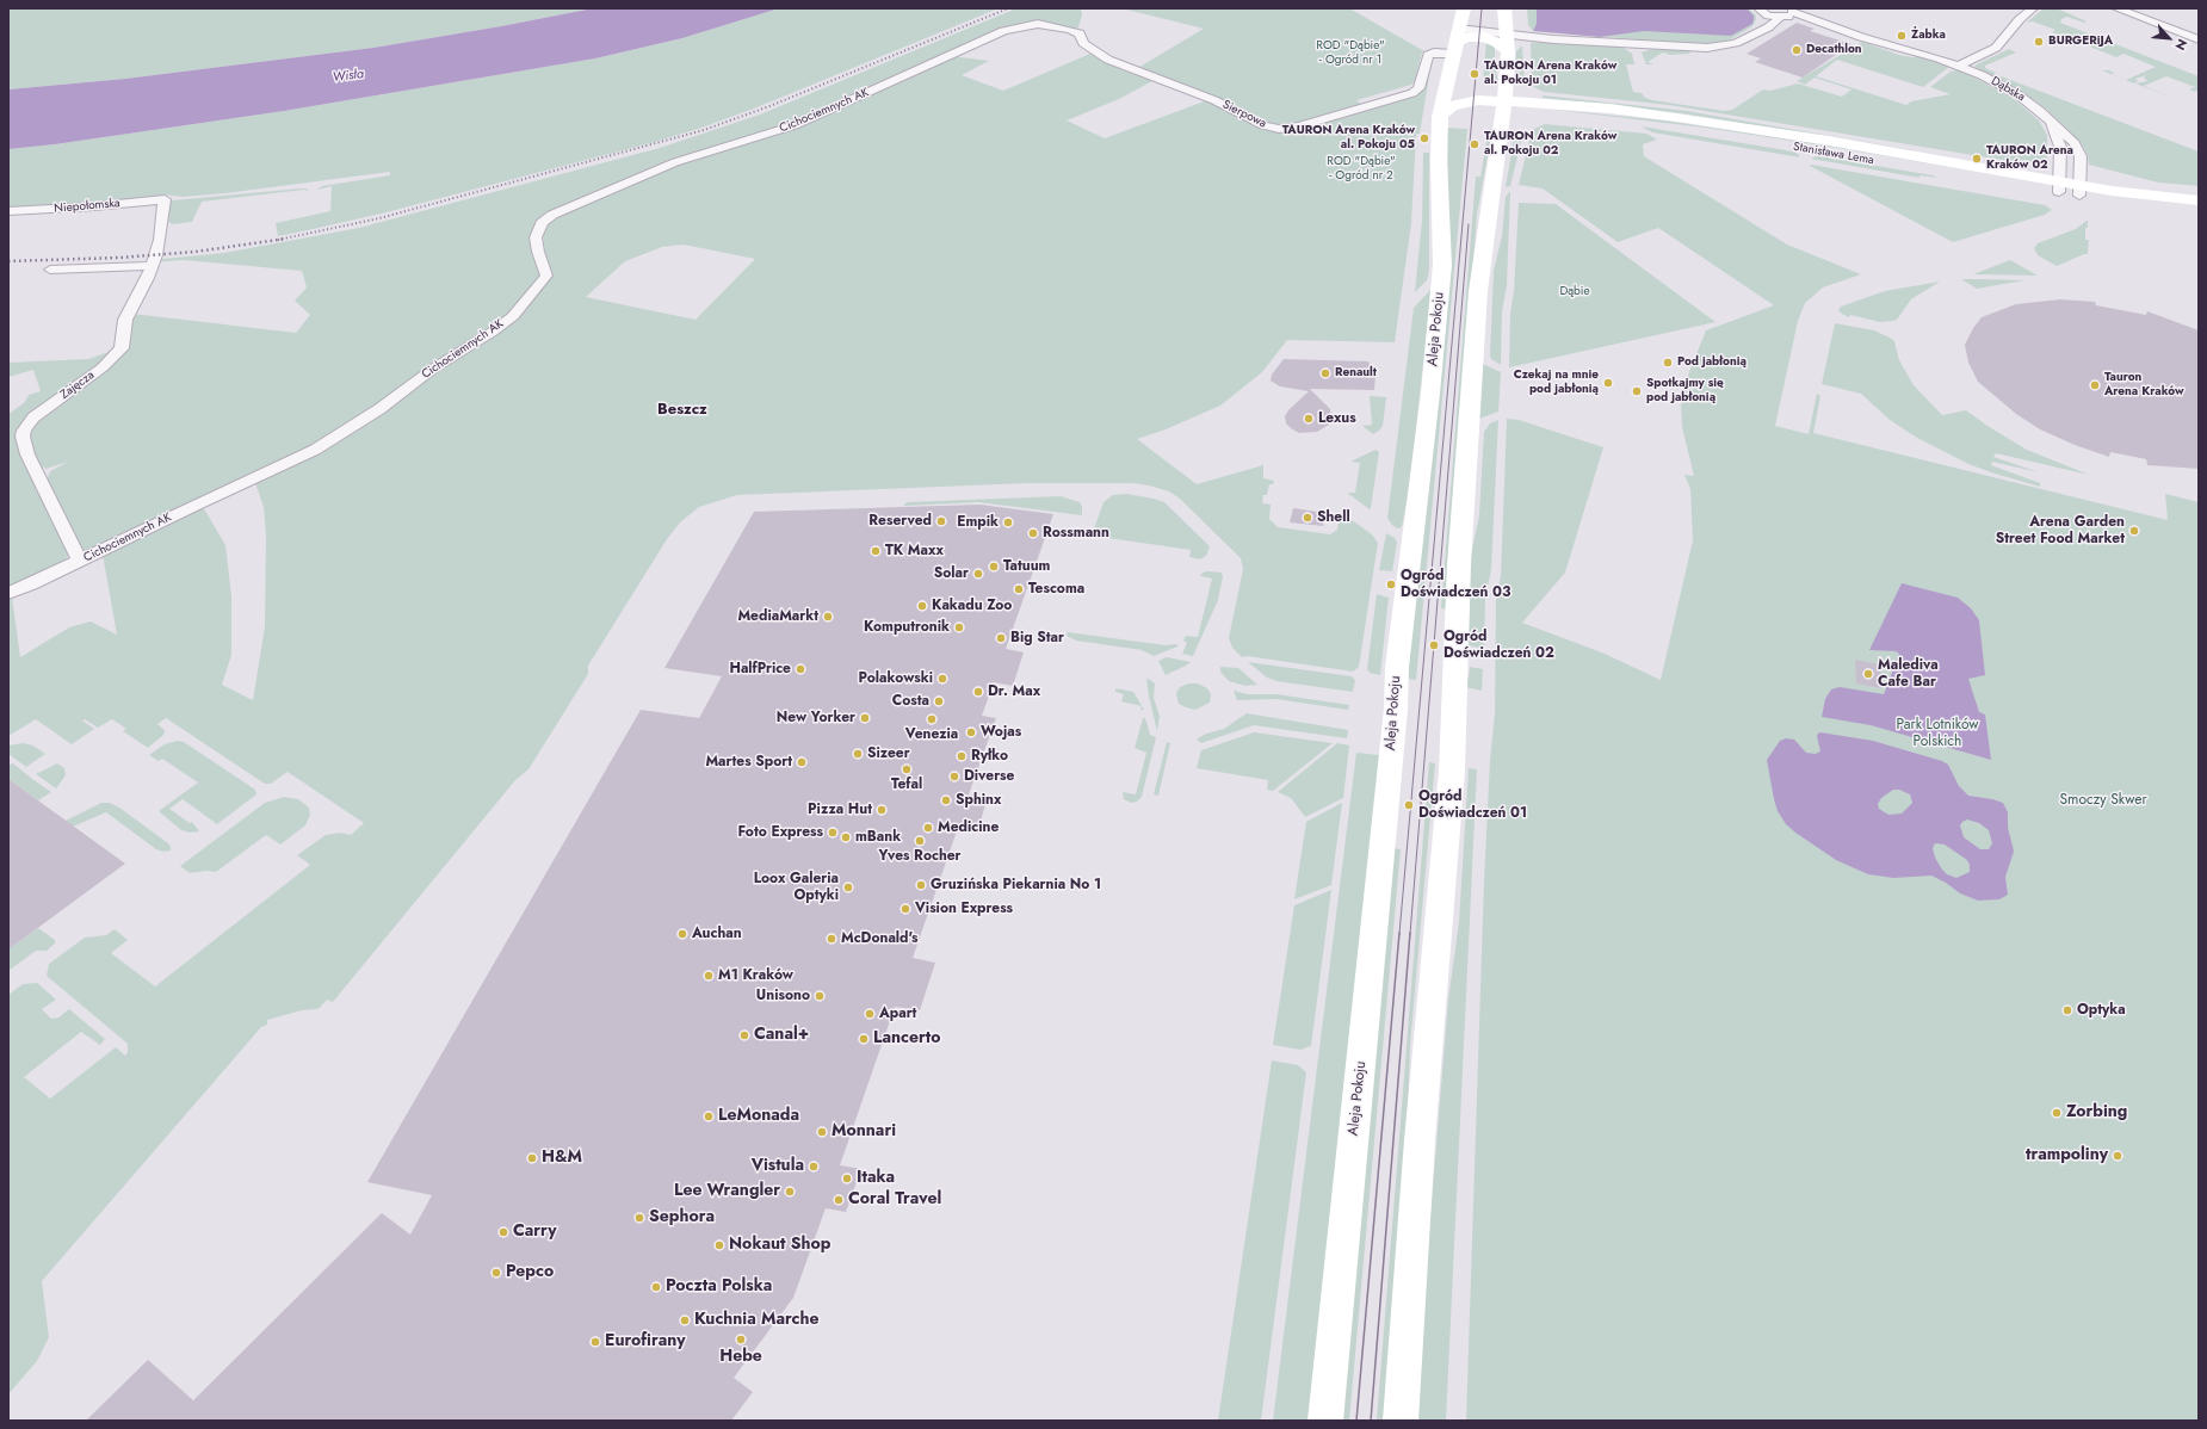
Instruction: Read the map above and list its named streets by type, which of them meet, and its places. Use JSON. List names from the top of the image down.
{
  "streets": {
    "main road": ["Stanisława Lema", "Aleja Pokoju"],
    "street": [
      "Dąbska",
      "Cichociemnych AK",
      "Sierpowa",
      "Niepołomska",
      "Zajęcza"
    ]
  },
  "crossings": [
    ["Dąbska", "Stanisława Lema"],
    ["Cichociemnych AK", "Sierpowa"],
    ["Cichociemnych AK", "Zajęcza"],
    ["Sierpowa", "Aleja Pokoju"],
    ["Stanisława Lema", "Aleja Pokoju"],
    ["Niepołomska", "Zajęcza"]
  ],
  "districts": ["Beszcz"],
  "water": ["Wisła"],
  "parks": [
    "ROD \"Dąbie\" - Ogród nr 1",
    "ROD \"Dąbie\" - Ogród nr 2",
    "Dąbie",
    "Park Lotników Polskich",
    "Smoczy Skwer"
  ],
  "places": [
    "Żabka",
    "BURGERiJA",
    "Decathlon",
    "TAURON Arena Kraków al. Pokoju 01",
    "TAURON Arena Kraków al. Pokoju 05",
    "TAURON Arena Kraków al. Pokoju 02",
    "TAURON Arena Kraków 02",
    "Pod jabłonią",
    "Renault",
    "Czekaj na mnie pod jabłonią",
    "Tauron Arena Kraków",
    "Spotkajmy się pod jabłonią",
    "Lexus",
    "Shell",
    "Reserved",
    "Empik",
    "Arena Garden Street Food Market",
    "Rossmann",
    "TK Maxx",
    "Tatuum",
    "Solar",
    "Ogród Doświadczeń 03",
    "Tescoma",
    "Kakadu Zoo",
    "MediaMarkt",
    "Komputronik",
    "Big Star",
    "Ogród Doświadczeń 02",
    "HalfPrice",
    "Malediva Cafe Bar",
    "Polakowski",
    "Dr. Max",
    "Costa",
    "New Yorker",
    "Venezia",
    "Wojas",
    "Sizeer",
    "Ryłko",
    "Martes Sport",
    "Tefal",
    "Diverse",
    "Sphinx",
    "Ogród Doświadczeń 01",
    "Pizza Hut",
    "Medicine",
    "Foto Express",
    "mBank",
    "Yves Rocher",
    "Gruzińska Piekarnia No 1",
    "Loox Galeria Optyki",
    "Vision Express",
    "Auchan",
    "McDonald's",
    "M1 Kraków",
    "Unisono",
    "Optyka",
    "Apart",
    "Canal+",
    "Lancerto",
    "Zorbing",
    "LeMonada",
    "Monnari",
    "trampoliny",
    "H&M",
    "Vistula",
    "Itaka",
    "Lee Wrangler",
    "Coral Travel",
    "Sephora",
    "Carry",
    "Nokaut Shop",
    "Pepco",
    "Poczta Polska",
    "Kuchnia Marche",
    "Hebe",
    "Eurofirany"
  ],
  "north": "bottom right"
}
